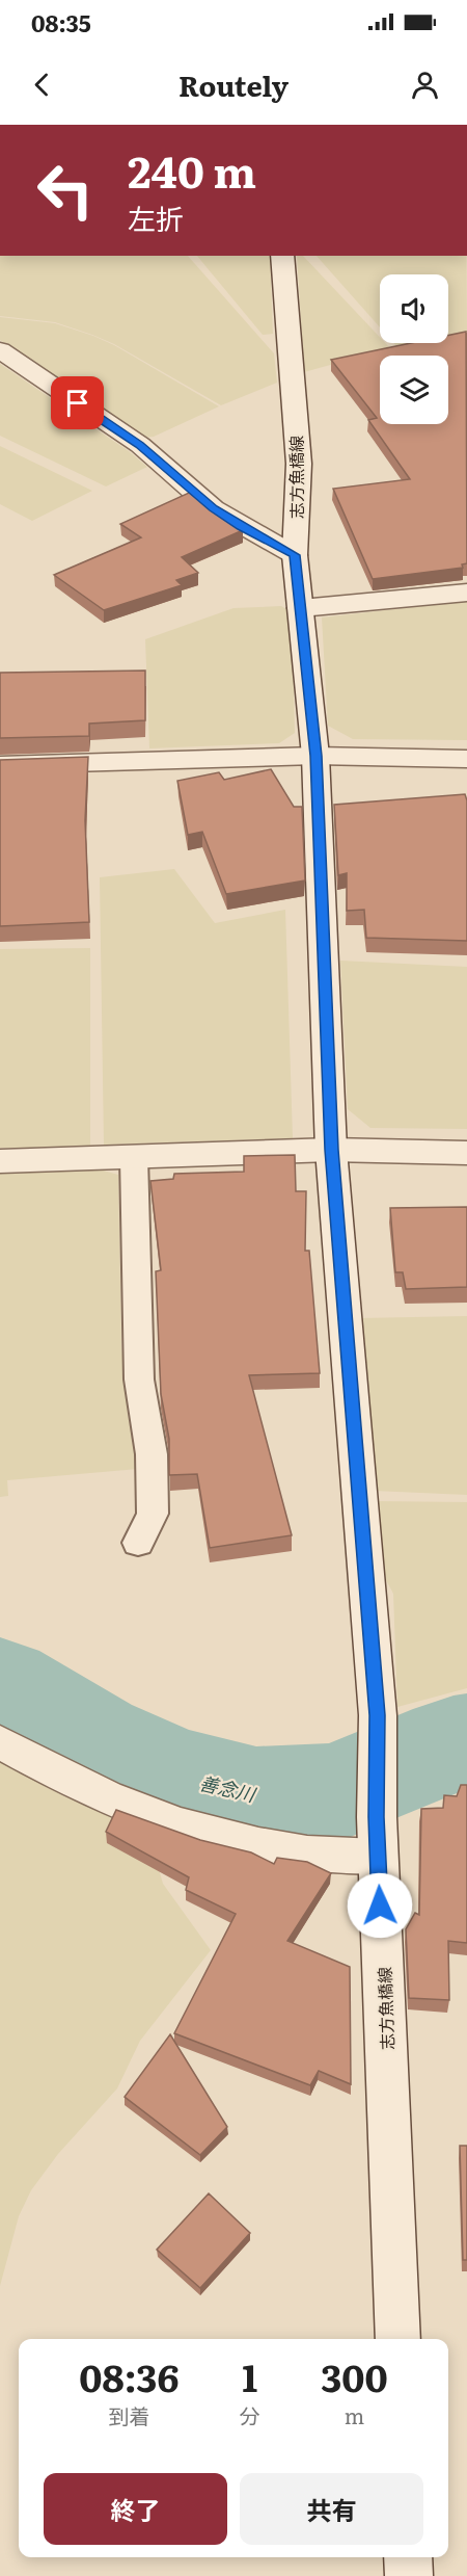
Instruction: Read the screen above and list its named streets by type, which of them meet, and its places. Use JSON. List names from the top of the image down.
{
  "streets": {
    "main road": ["志方魚橋線"]
  },
  "water": ["善念川"],
  "page": {
    "status": "08:35",
    "header": "Routely",
    "turn": ["240 m", "左折"],
    "eta": [
      "08:36",
      "到着",
      "1",
      "分",
      "300",
      "m"
    ],
    "buttons": ["終了", "共有"]
  }
}
